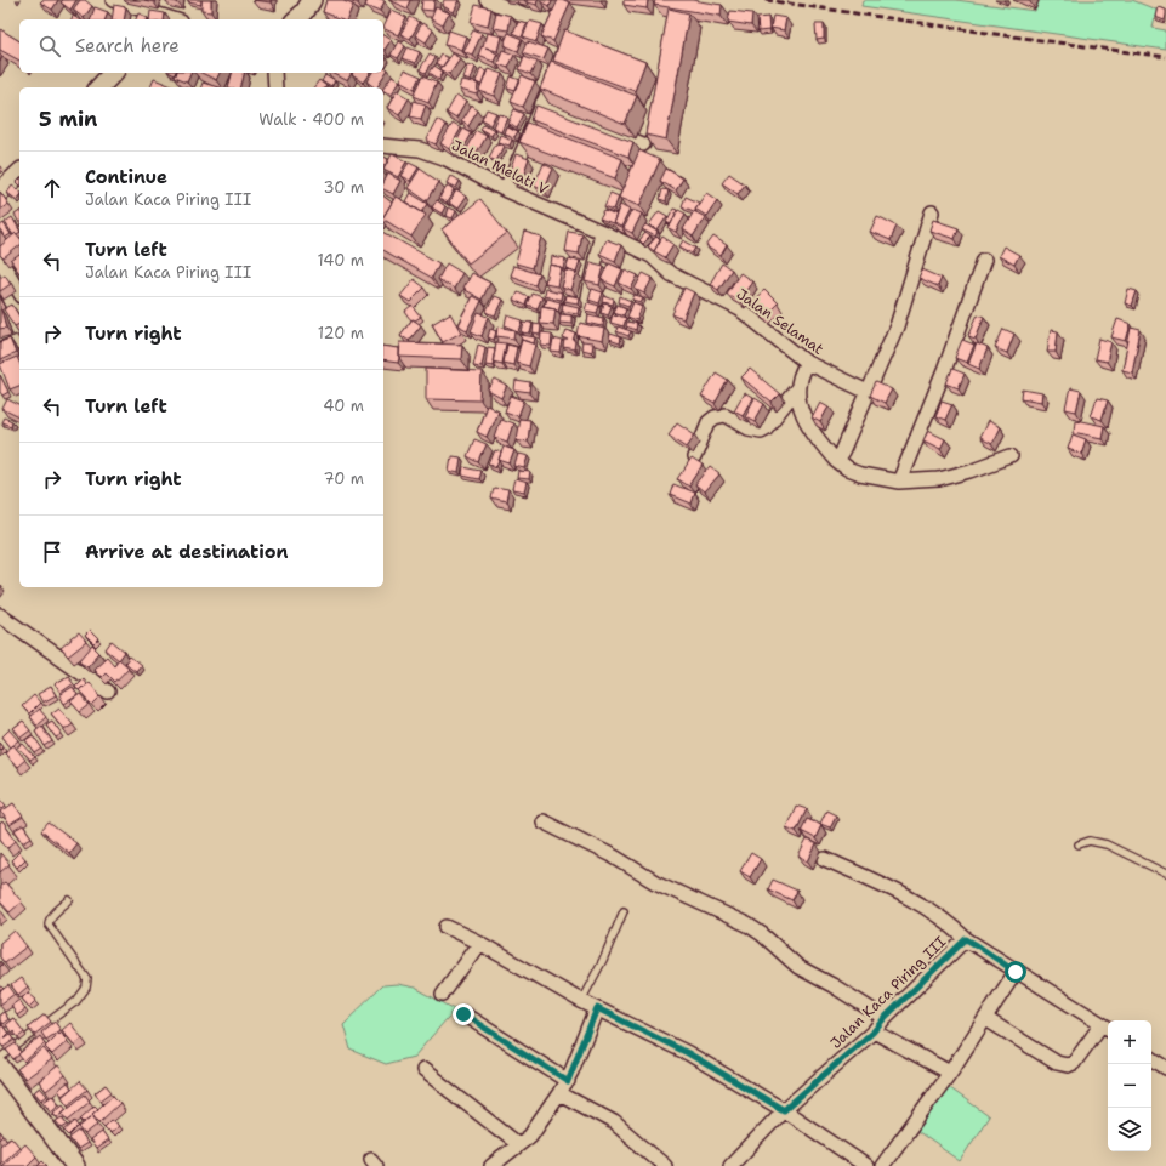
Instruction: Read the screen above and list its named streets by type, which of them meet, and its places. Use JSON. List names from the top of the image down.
{
  "streets": {
    "street": ["Jalan Melati V", "Jalan Selamat", "Jalan Kaca Piring III"]
  },
  "crossings": [
    ["Jalan Melati V", "Jalan Selamat"]
  ],
  "page": {
    "search": "Search here",
    "heading": ["5 min", "Walk · 400 m"],
    "list": [
      ["Continue", "Jalan Kaca Piring III", "30 m"],
      ["Turn left", "Jalan Kaca Piring III", "140 m"],
      ["Turn right", "120 m"],
      ["Turn left", "40 m"],
      ["Turn right", "70 m"],
      "Arrive at destination"
    ],
    "map_buttons": ["+", "−"]
  }
}
